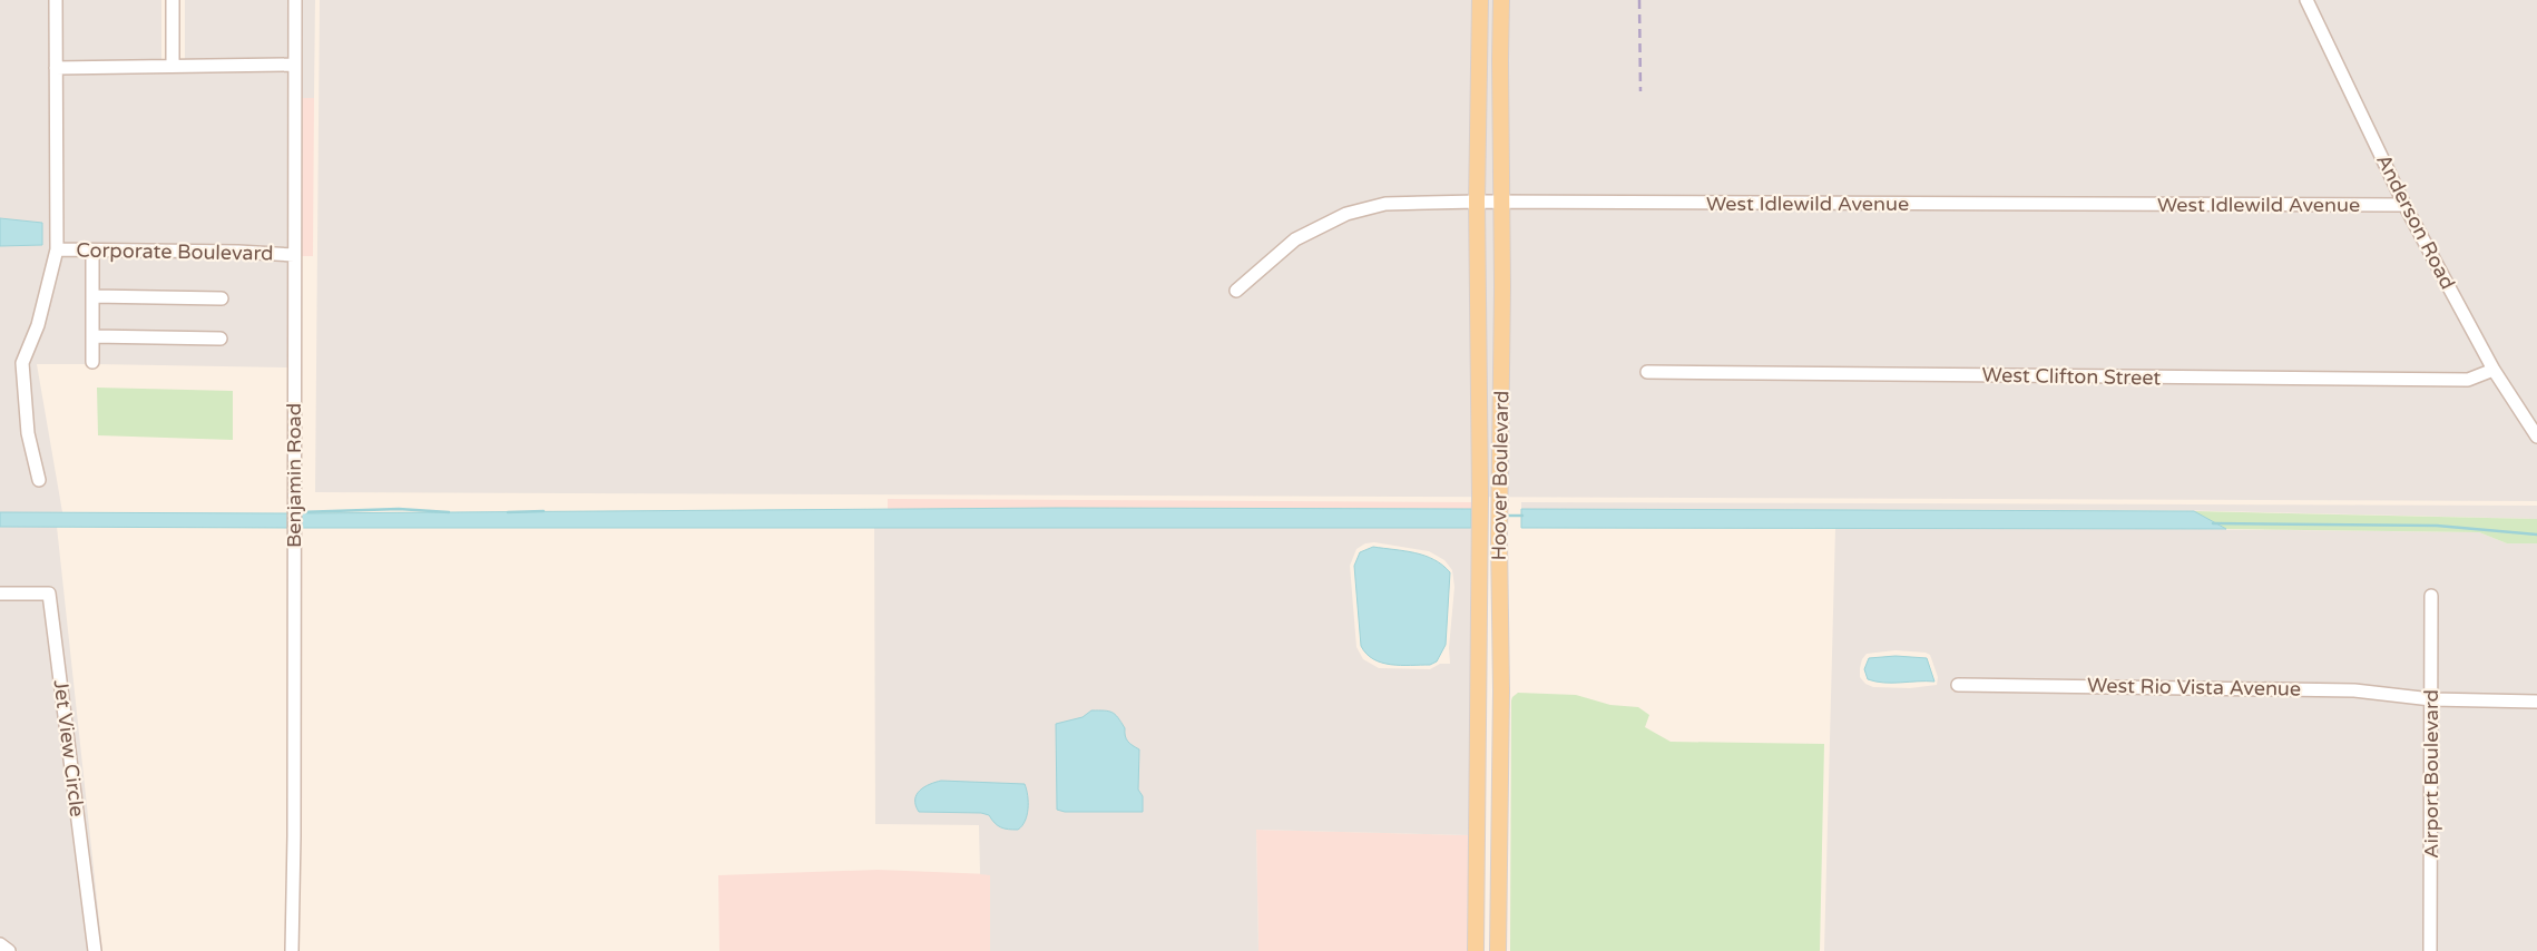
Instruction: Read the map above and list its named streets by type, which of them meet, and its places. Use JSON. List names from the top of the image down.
{
  "streets": {
    "main road": ["Hoover Boulevard"],
    "street": [
      "West Idlewild Avenue",
      "Anderson Road",
      "Corporate Boulevard",
      "West Clifton Street",
      "Benjamin Road",
      "West Rio Vista Avenue",
      "Jet View Circle",
      "Airport Boulevard"
    ]
  },
  "crossings": [
    ["West Idlewild Avenue", "Anderson Road"],
    ["West Idlewild Avenue", "Hoover Boulevard"],
    ["Anderson Road", "West Clifton Street"],
    ["Corporate Boulevard", "Benjamin Road"],
    ["West Rio Vista Avenue", "Airport Boulevard"]
  ]
}
